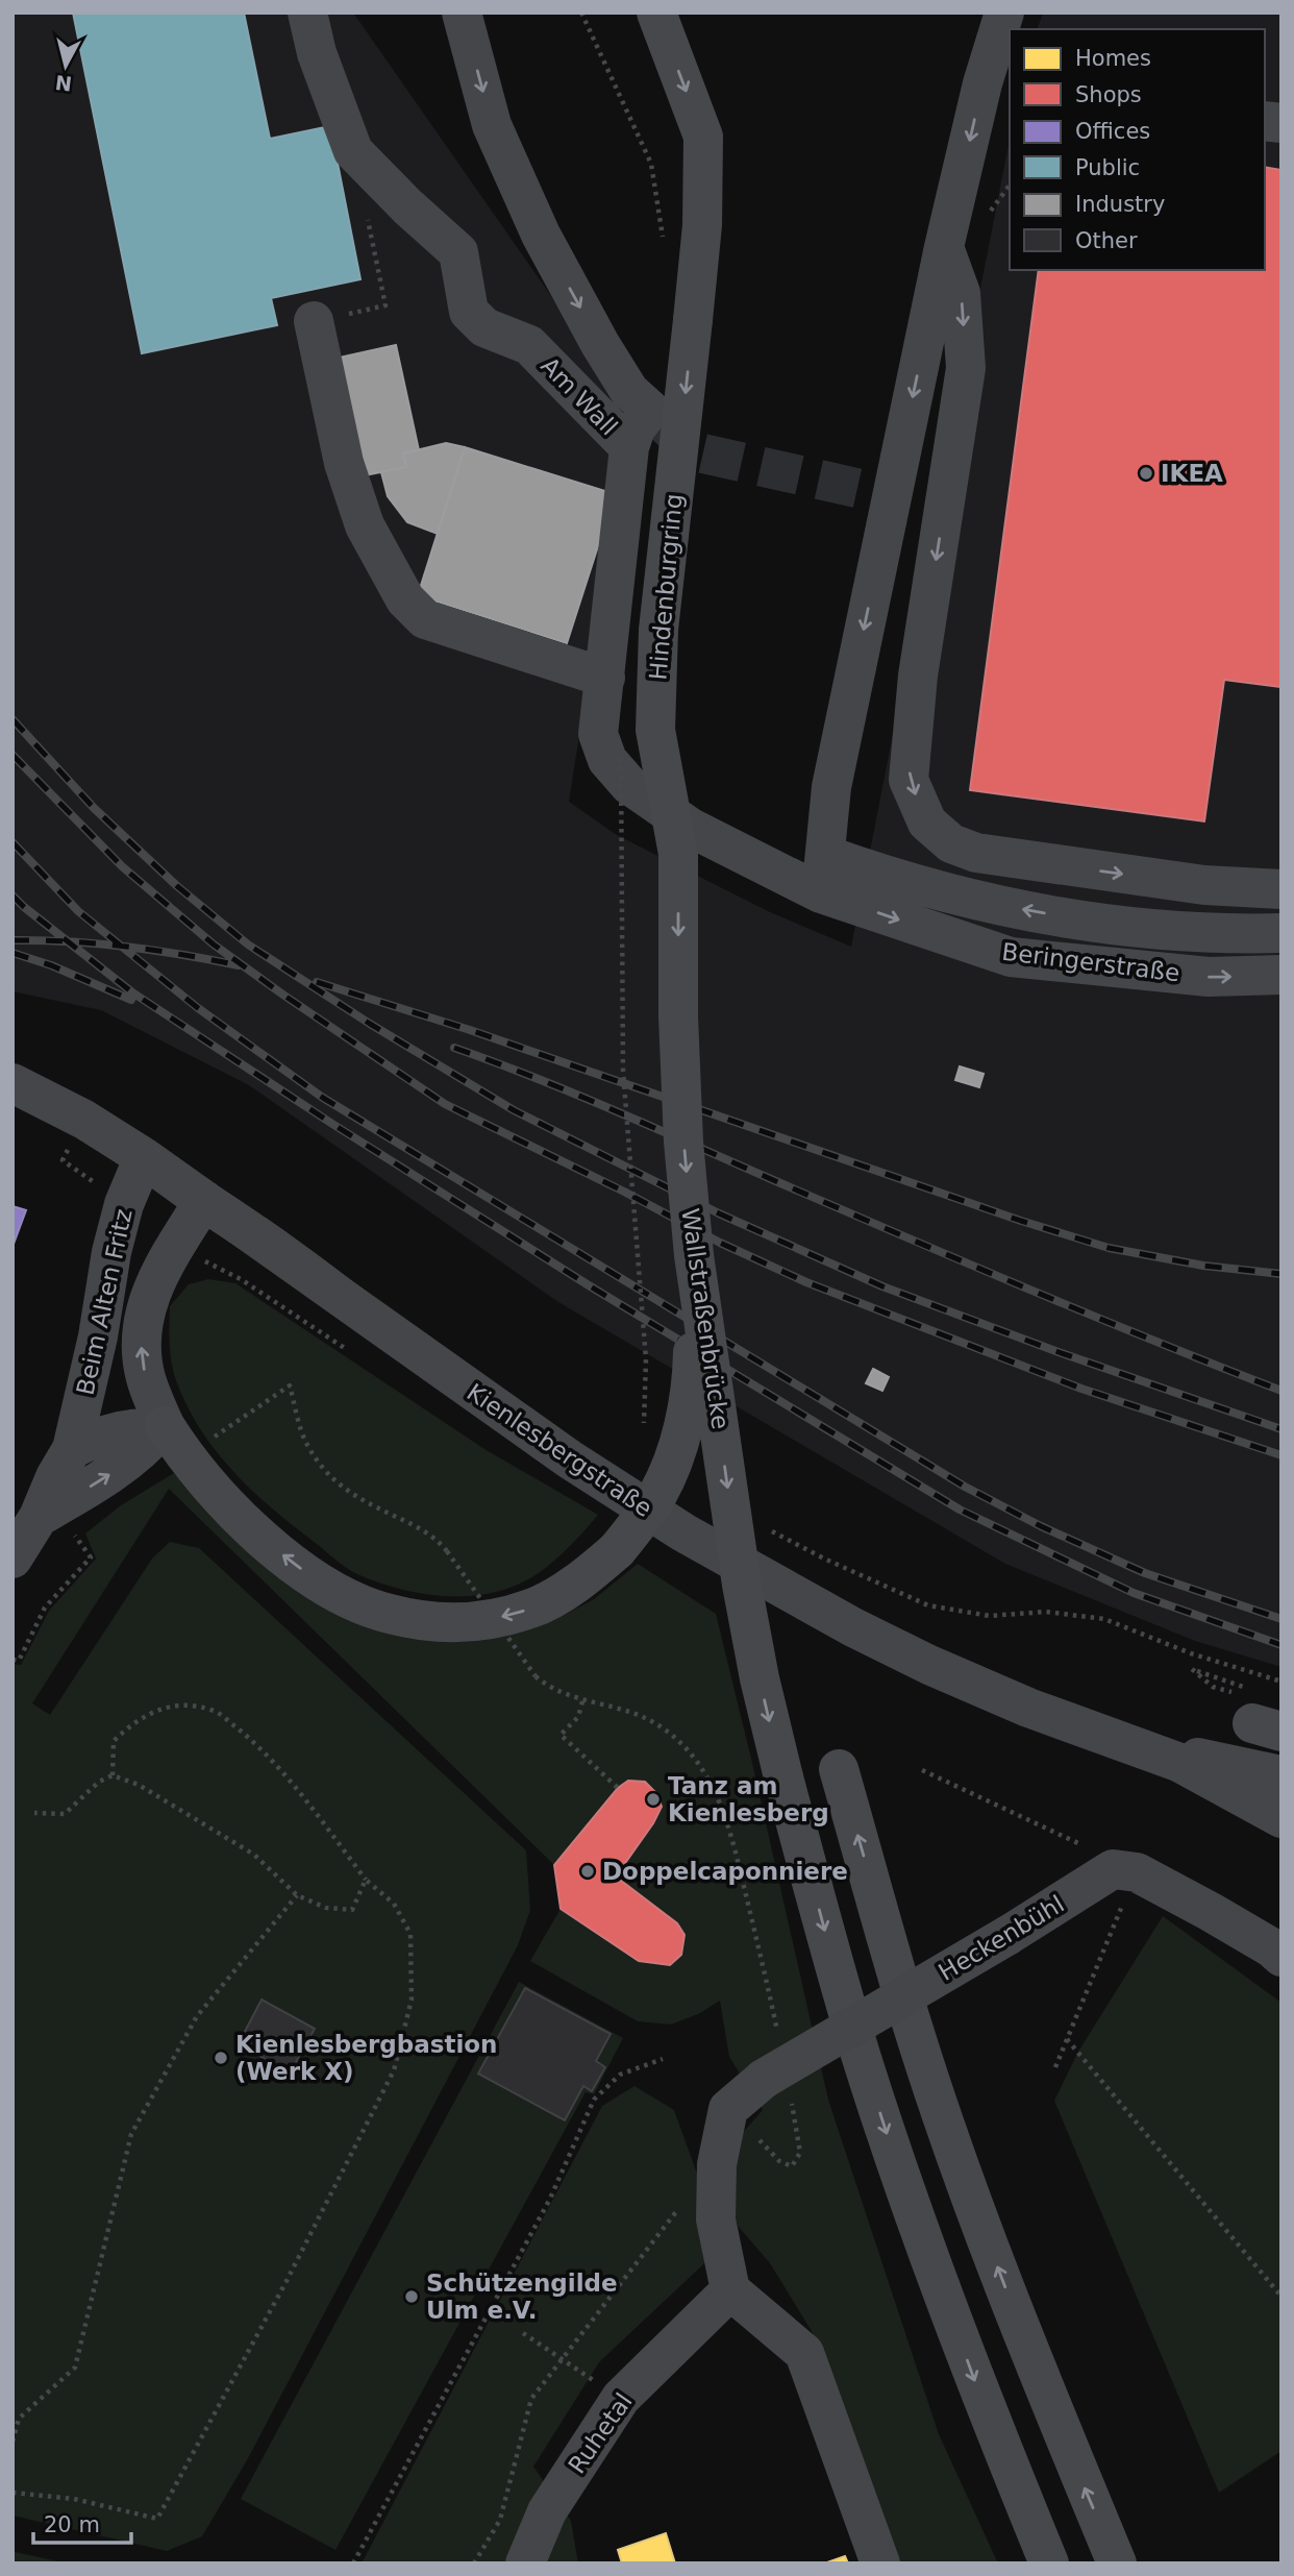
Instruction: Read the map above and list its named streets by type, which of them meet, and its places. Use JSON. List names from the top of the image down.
{
  "streets": {
    "highway": ["Hindenburgring", "Wallstraßenbrücke"],
    "street": [
      "Am Wall",
      "Beringerstraße",
      "Beim Alten Fritz",
      "Kienlesbergstraße",
      "Heckenbühl",
      "Ruhetal"
    ]
  },
  "crossings": [
    ["Hindenburgring", "Wallstraßenbrücke"],
    ["Beim Alten Fritz", "Kienlesbergstraße"]
  ],
  "one_way": ["Hindenburgring"],
  "places": [
    "IKEA",
    "Tanz am Kienlesberg",
    "Doppelcaponniere",
    "Kienlesbergbastion (Werk X)",
    "Schützengilde Ulm e.V."
  ],
  "legend": [
    "Homes",
    "Shops",
    "Offices",
    "Public",
    "Industry",
    "Other"
  ],
  "scale_bar": "20 m",
  "north": "bottom"
}
